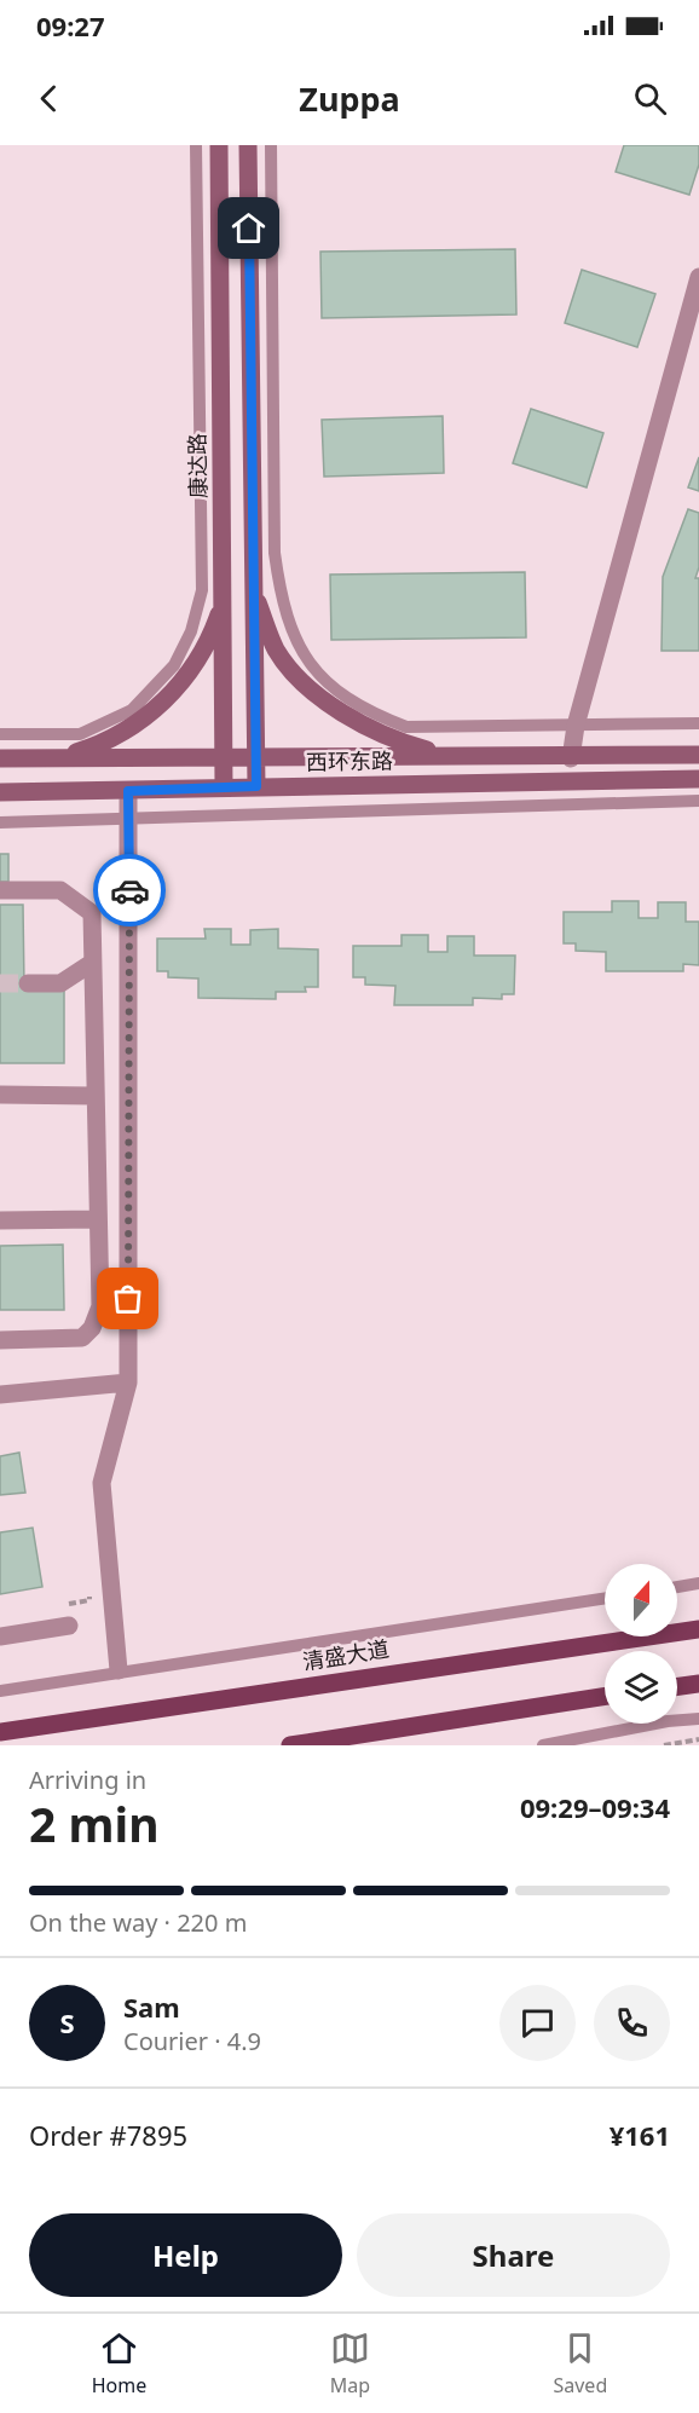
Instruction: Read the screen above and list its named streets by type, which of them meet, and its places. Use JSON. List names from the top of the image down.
{
  "streets": {
    "main road": ["清盛大道"],
    "street": ["康达路", "西环东路"]
  },
  "crossings": [
    ["康达路", "西环东路"]
  ],
  "north": "top",
  "page": {
    "status": "09:27",
    "header": "Zuppa",
    "heading": ["2 min", "Arriving in", "09:29–09:34"],
    "panel": [
      "Sam",
      "Courier · 4.9",
      "Order #7895",
      "¥161"
    ],
    "bar": "On the way · 220 m",
    "round": "S",
    "buttons": ["Help", "Share"],
    "tabs": ["Home", "Map", "Saved"]
  }
}
